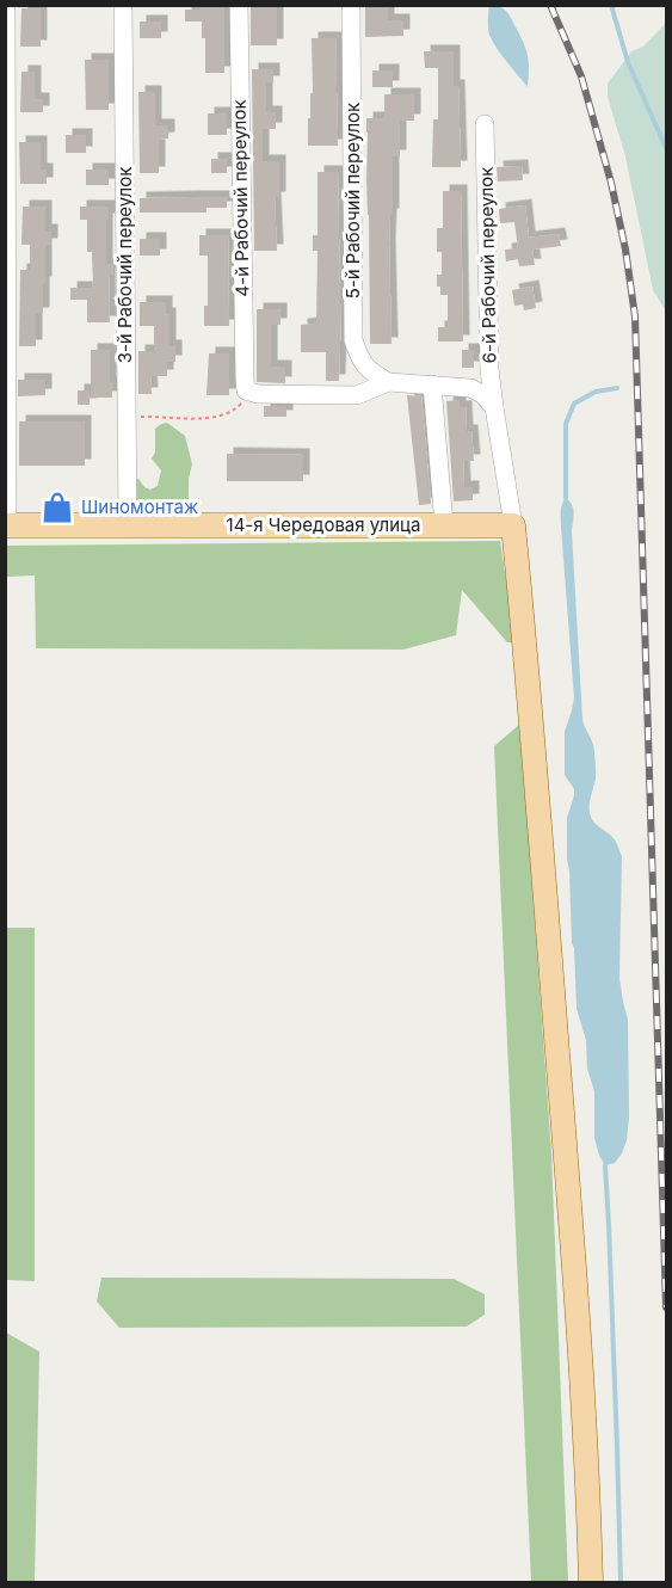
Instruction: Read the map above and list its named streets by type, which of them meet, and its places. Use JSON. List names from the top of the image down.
{
  "streets": {
    "main road": ["14-я Чередовая улица"],
    "street": [
      "4-й Рабочий переулок",
      "5-й Рабочий переулок",
      "3-й Рабочий переулок",
      "6-й Рабочий переулок"
    ]
  },
  "crossings": [
    ["3-й Рабочий переулок", "14-я Чередовая улица"],
    ["6-й Рабочий переулок", "14-я Чередовая улица"]
  ],
  "places": {
    "shop": ["Шиномонтаж"]
  }
}
